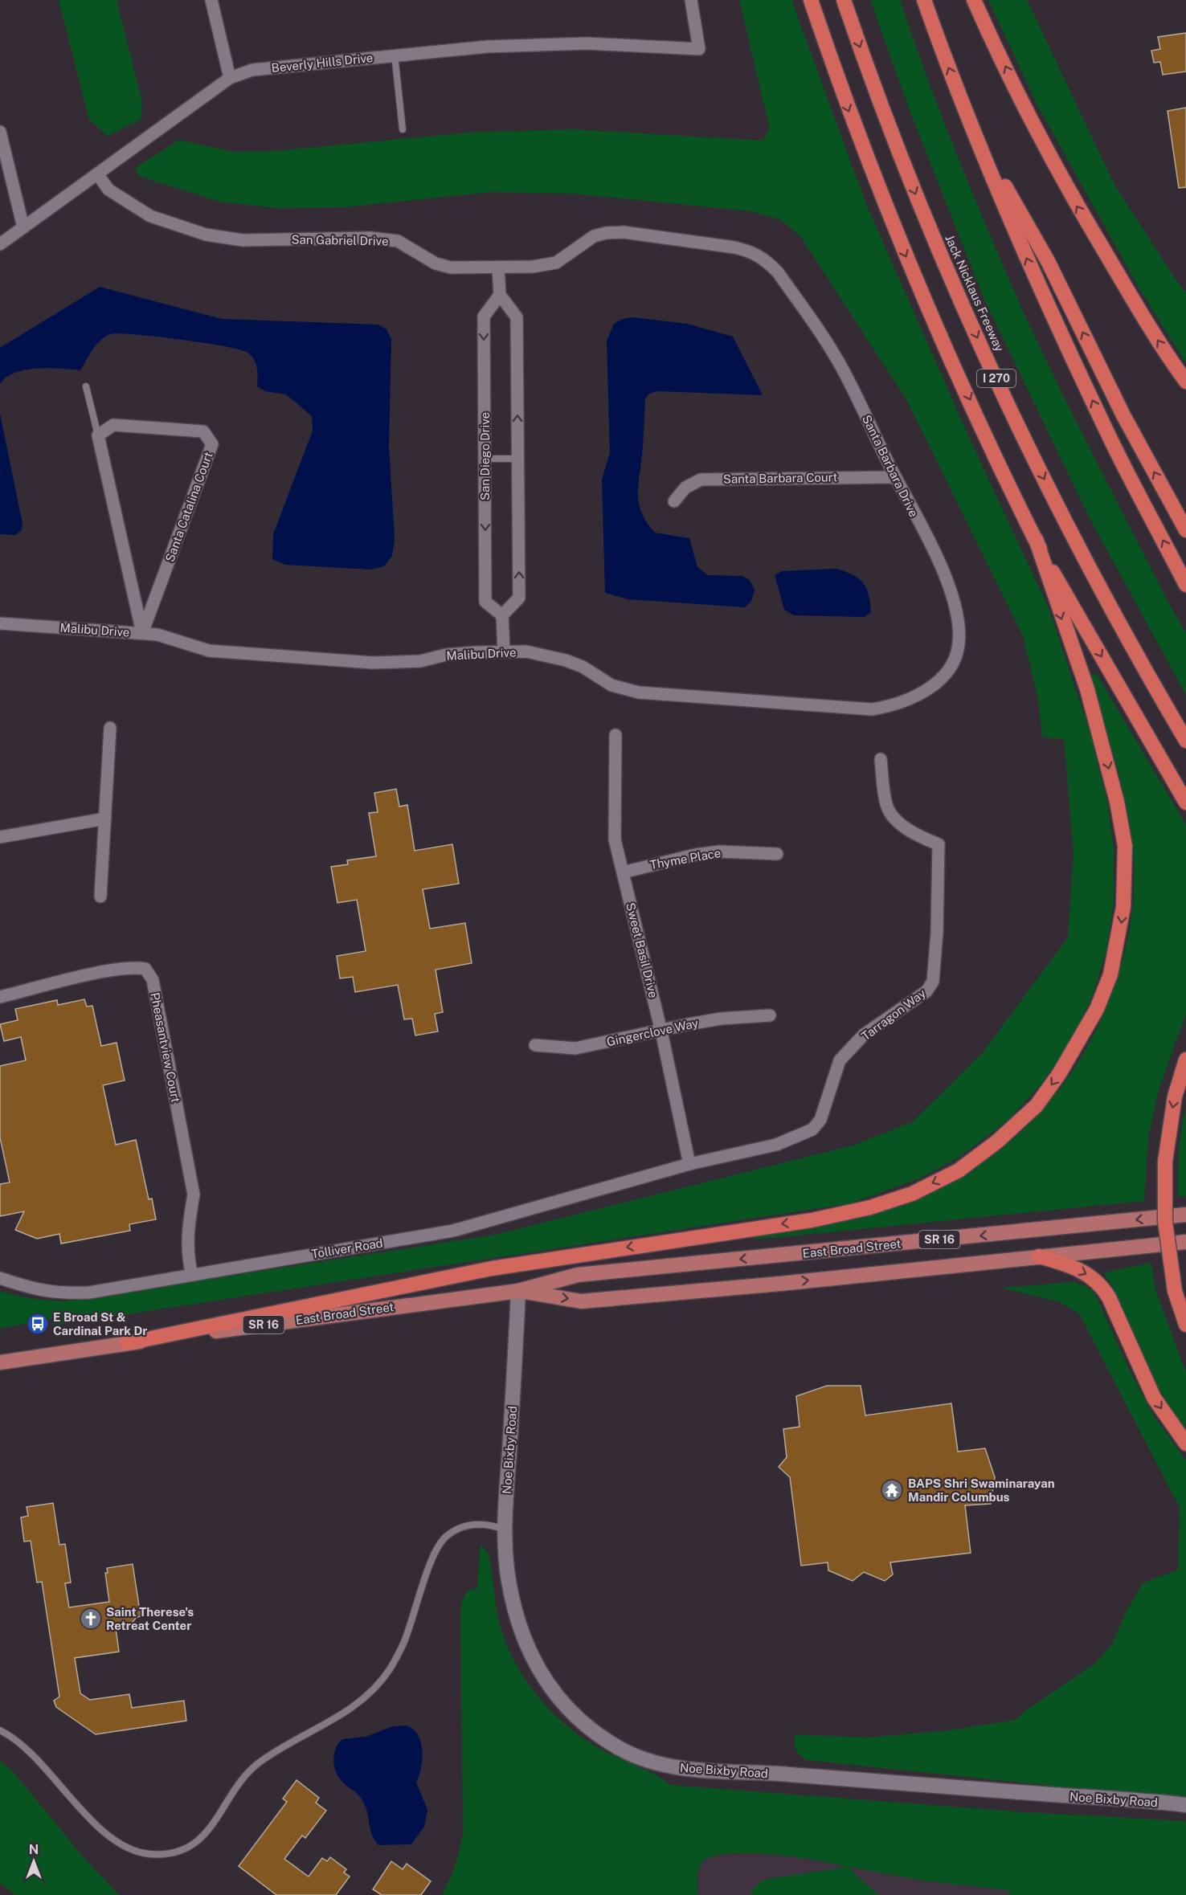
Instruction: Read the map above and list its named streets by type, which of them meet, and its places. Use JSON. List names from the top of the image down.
{
  "streets": {
    "highway": ["Jack Nicklaus Freeway", "I 270"],
    "main road": ["SR 16", "East Broad Street"],
    "street": [
      "Beverly Hills Drive",
      "San Gabriel Drive",
      "San Diego Drive",
      "Santa Barbara Drive",
      "Santa Barbara Court",
      "Santa Catalina Court",
      "Malibu Drive",
      "Thyme Place",
      "Sweet Basil Drive",
      "Tarragon Way",
      "Gingerclove Way",
      "Pheasantview Court",
      "Tolliver Road",
      "Noe Bixby Road"
    ]
  },
  "crossings": [
    ["Beverly Hills Drive", "San Gabriel Drive"],
    ["San Gabriel Drive", "Santa Barbara Drive"],
    ["Santa Barbara Drive", "Santa Barbara Court"],
    ["Santa Barbara Drive", "Malibu Drive"],
    ["Santa Catalina Court", "Malibu Drive"],
    ["Thyme Place", "Sweet Basil Drive"],
    ["Sweet Basil Drive", "Tarragon Way"],
    ["Sweet Basil Drive", "Gingerclove Way"],
    ["Sweet Basil Drive", "Tolliver Road"],
    ["Tarragon Way", "Tolliver Road"],
    ["Pheasantview Court", "Tolliver Road"],
    ["East Broad Street", "Noe Bixby Road"]
  ],
  "places": {
    "bus stop": ["E Broad St & Cardinal Park Dr"],
    "temple": ["BAPS Shri Swaminarayan Mandir Columbus"],
    "church": ["Saint Therese's Retreat Center"]
  },
  "north": "top"
}
